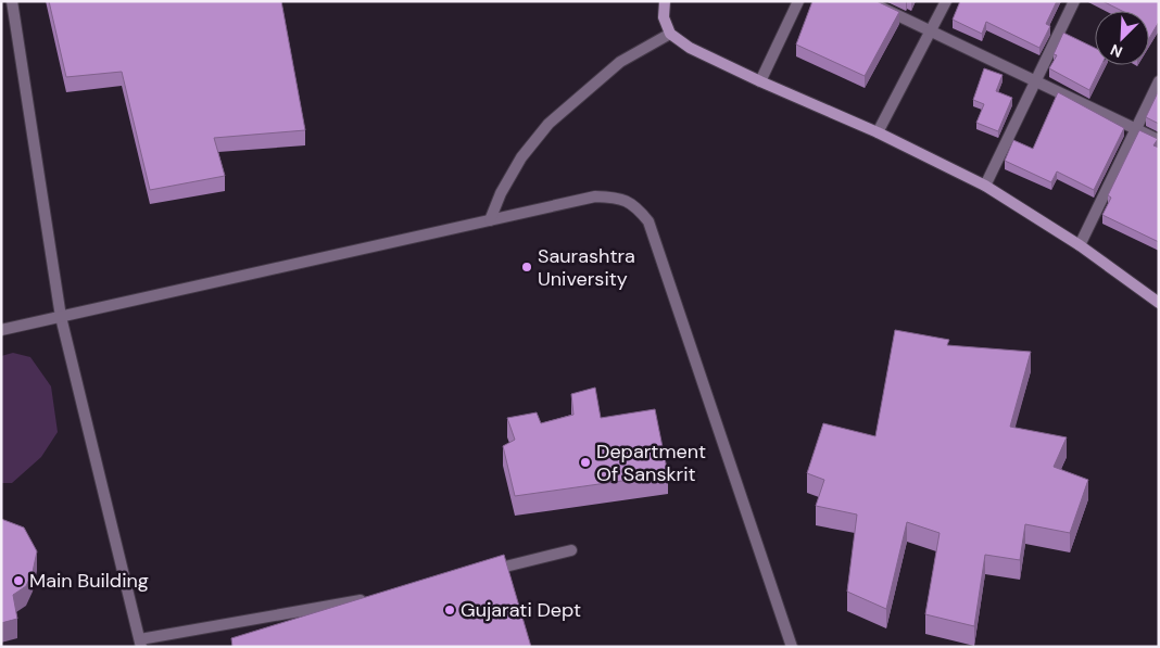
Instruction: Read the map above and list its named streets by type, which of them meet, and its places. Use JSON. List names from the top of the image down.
{
  "places": [
    "Saurashtra University",
    "Department Of Sanskrit",
    "Main Building",
    "Gujarati Dept"
  ],
  "north": "bottom left"
}
